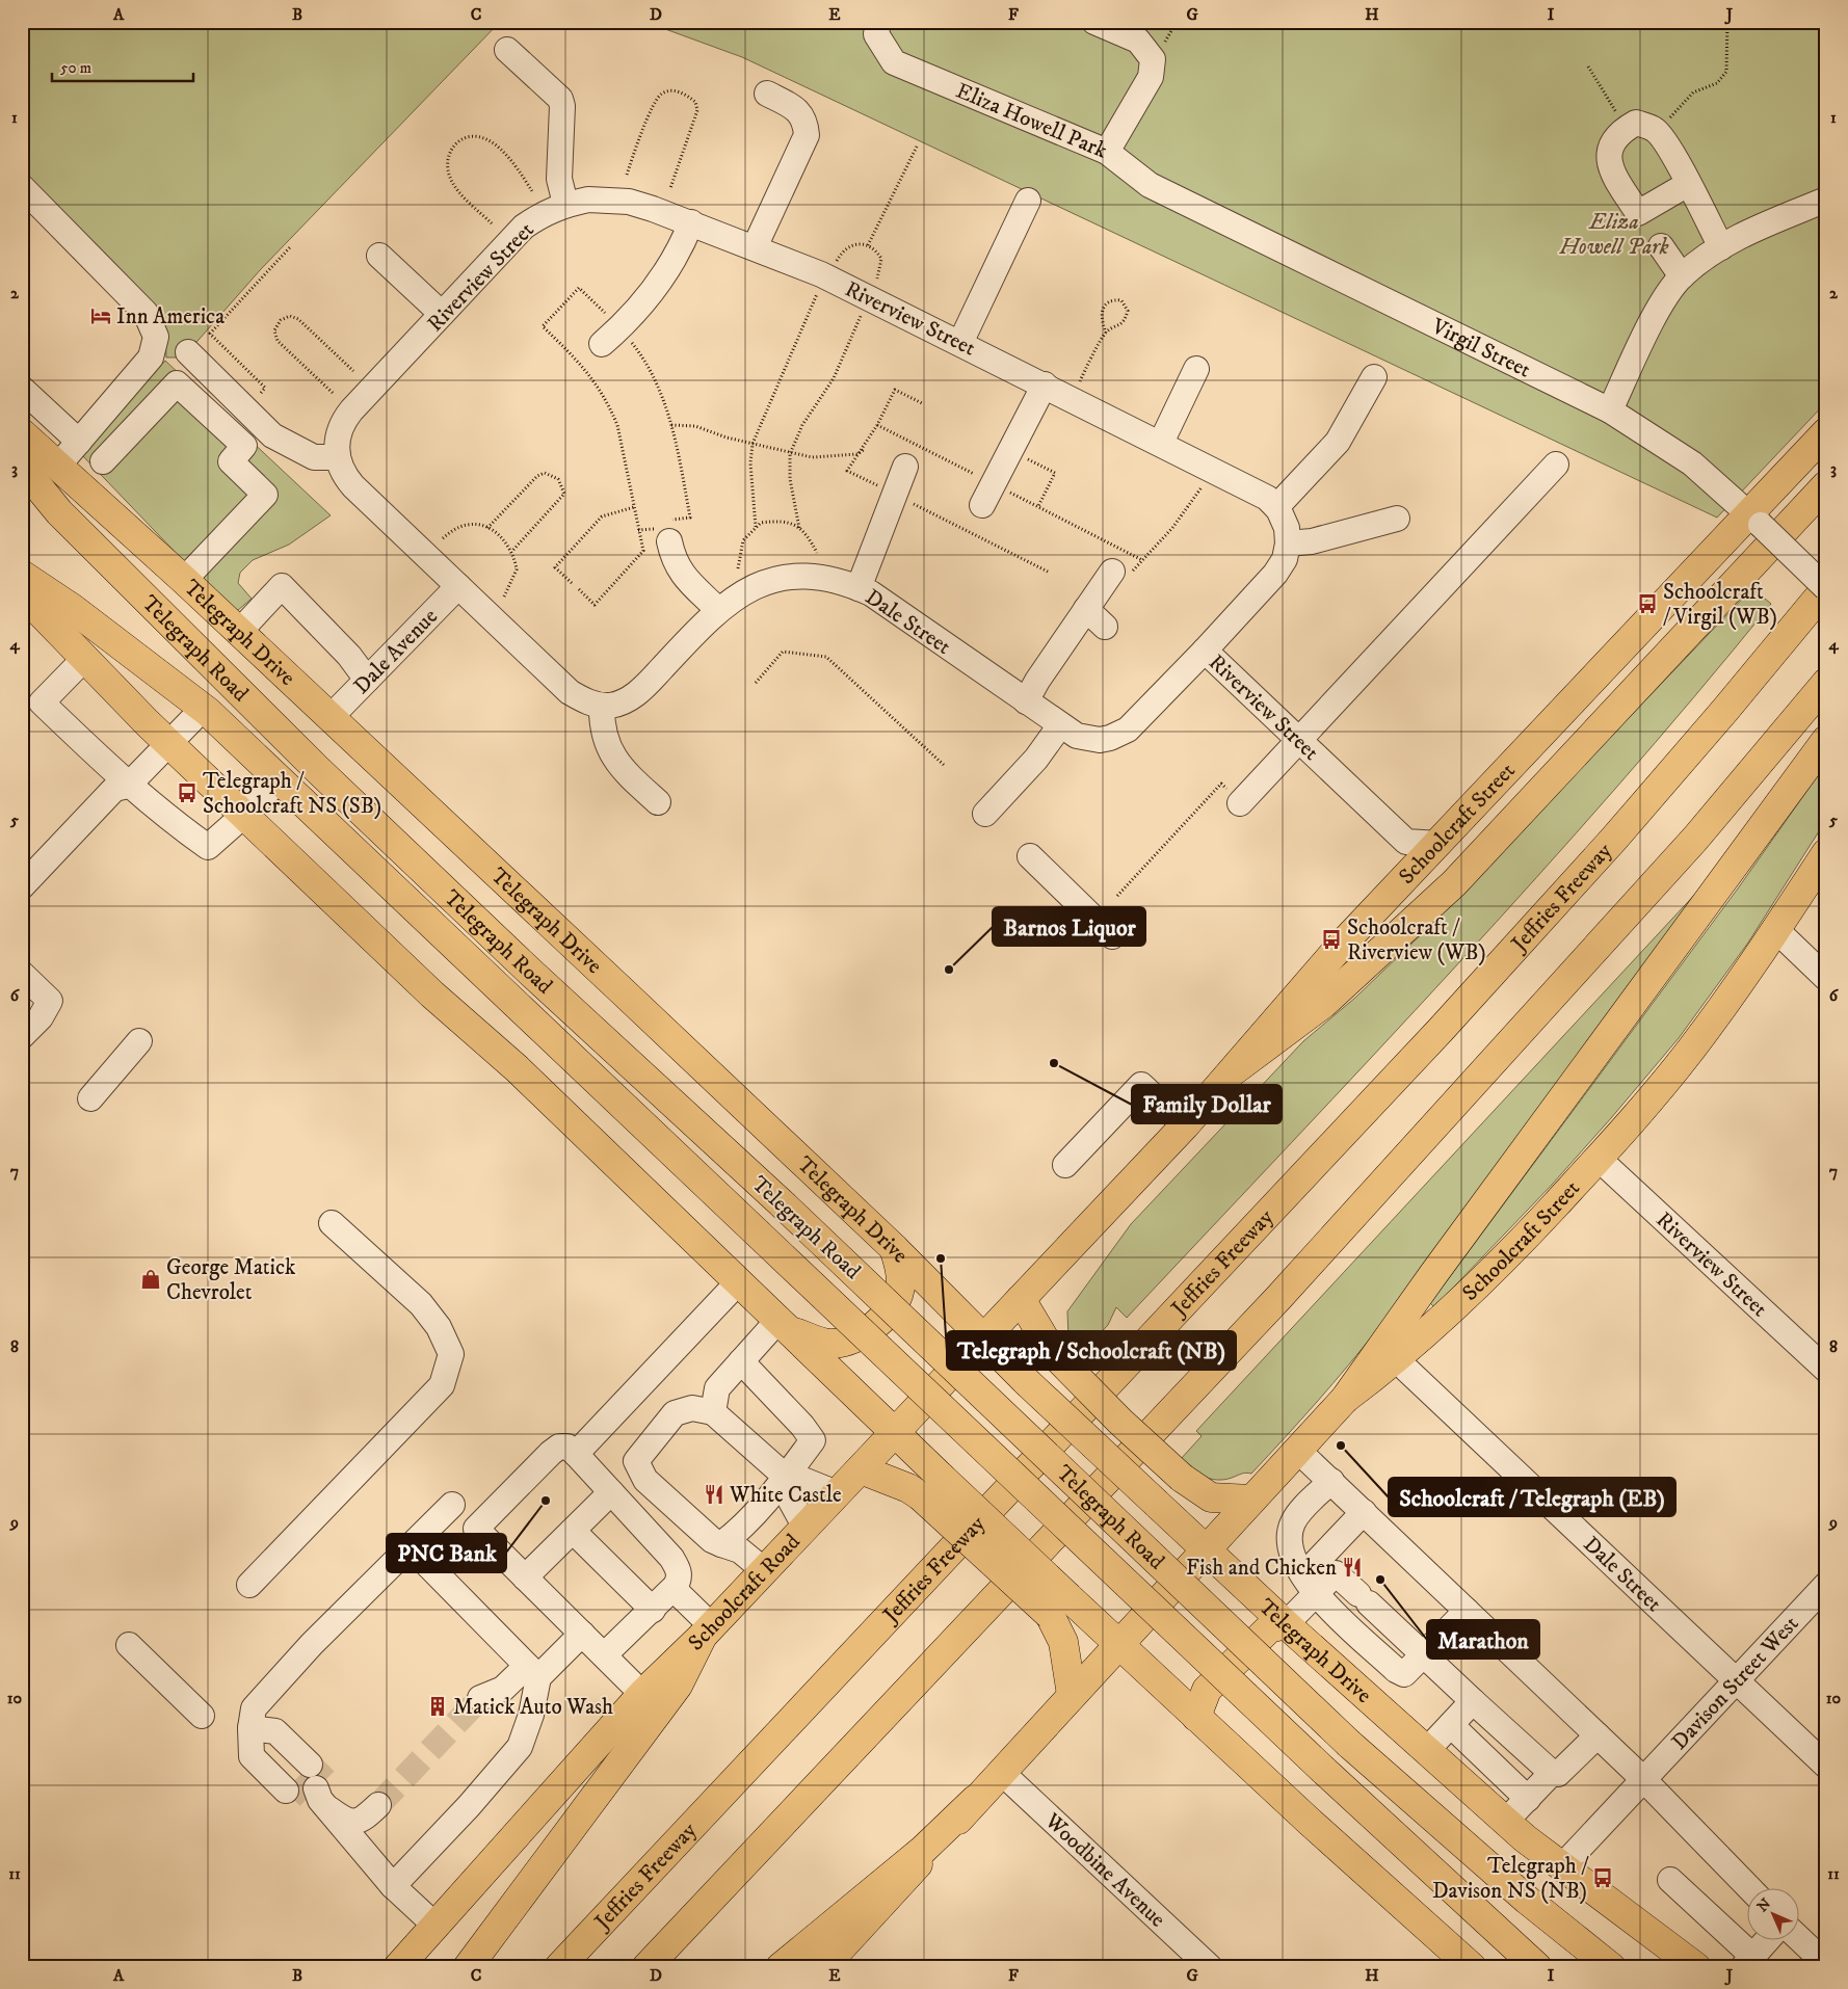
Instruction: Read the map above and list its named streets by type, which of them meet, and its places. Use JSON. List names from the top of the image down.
{
  "streets": {
    "main road": [
      "Telegraph Drive",
      "Telegraph Road",
      "Schoolcraft Street",
      "Jeffries Freeway",
      "Schoolcraft Road"
    ],
    "street": [
      "Eliza Howell Park",
      "Riverview Street",
      "Virgil Street",
      "Dale Street",
      "Dale Avenue",
      "Davison Street West",
      "Woodbine Avenue"
    ]
  },
  "crossings": [
    ["Eliza Howell Park", "Virgil Street"],
    ["Riverview Street", "Dale Street"],
    ["Riverview Street", "Dale Avenue"],
    ["Riverview Street", "Schoolcraft Street"],
    ["Virgil Street", "Schoolcraft Street"],
    ["Virgil Street", "Jeffries Freeway"],
    ["Dale Street", "Schoolcraft Street"],
    ["Dale Street", "Davison Street West"],
    ["Telegraph Drive", "Dale Avenue"],
    ["Telegraph Drive", "Schoolcraft Road"],
    ["Telegraph Drive", "Davison Street West"],
    ["Schoolcraft Street", "Schoolcraft Road"]
  ],
  "parks": ["Eliza Howell Park"],
  "places": {
    "hotel": ["Inn America"],
    "bus stop": [
      "Schoolcraft / Virgil (WB)",
      "Telegraph / Schoolcraft NS (SB)",
      "Schoolcraft / Riverview (WB)",
      "Telegraph / Davison NS (NB)"
    ],
    "other": [
      "Barnos Liquor",
      "Family Dollar",
      "Telegraph / Schoolcraft (NB)",
      "Schoolcraft / Telegraph (EB)",
      "PNC Bank",
      "Marathon"
    ],
    "shop": ["George Matick Chevrolet"],
    "restaurant": ["White Castle", "Fish and Chicken"],
    "building": ["Matick Auto Wash"]
  },
  "scale_bar": "50 m",
  "north": "top left",
  "grid": {
    "columns": [
      "A",
      "B",
      "C",
      "D",
      "E",
      "F",
      "G",
      "H",
      "I",
      "J"
    ],
    "rows": [
      "1",
      "2",
      "3",
      "4",
      "5",
      "6",
      "7",
      "8",
      "9",
      "10",
      "11"
    ]
  }
}
